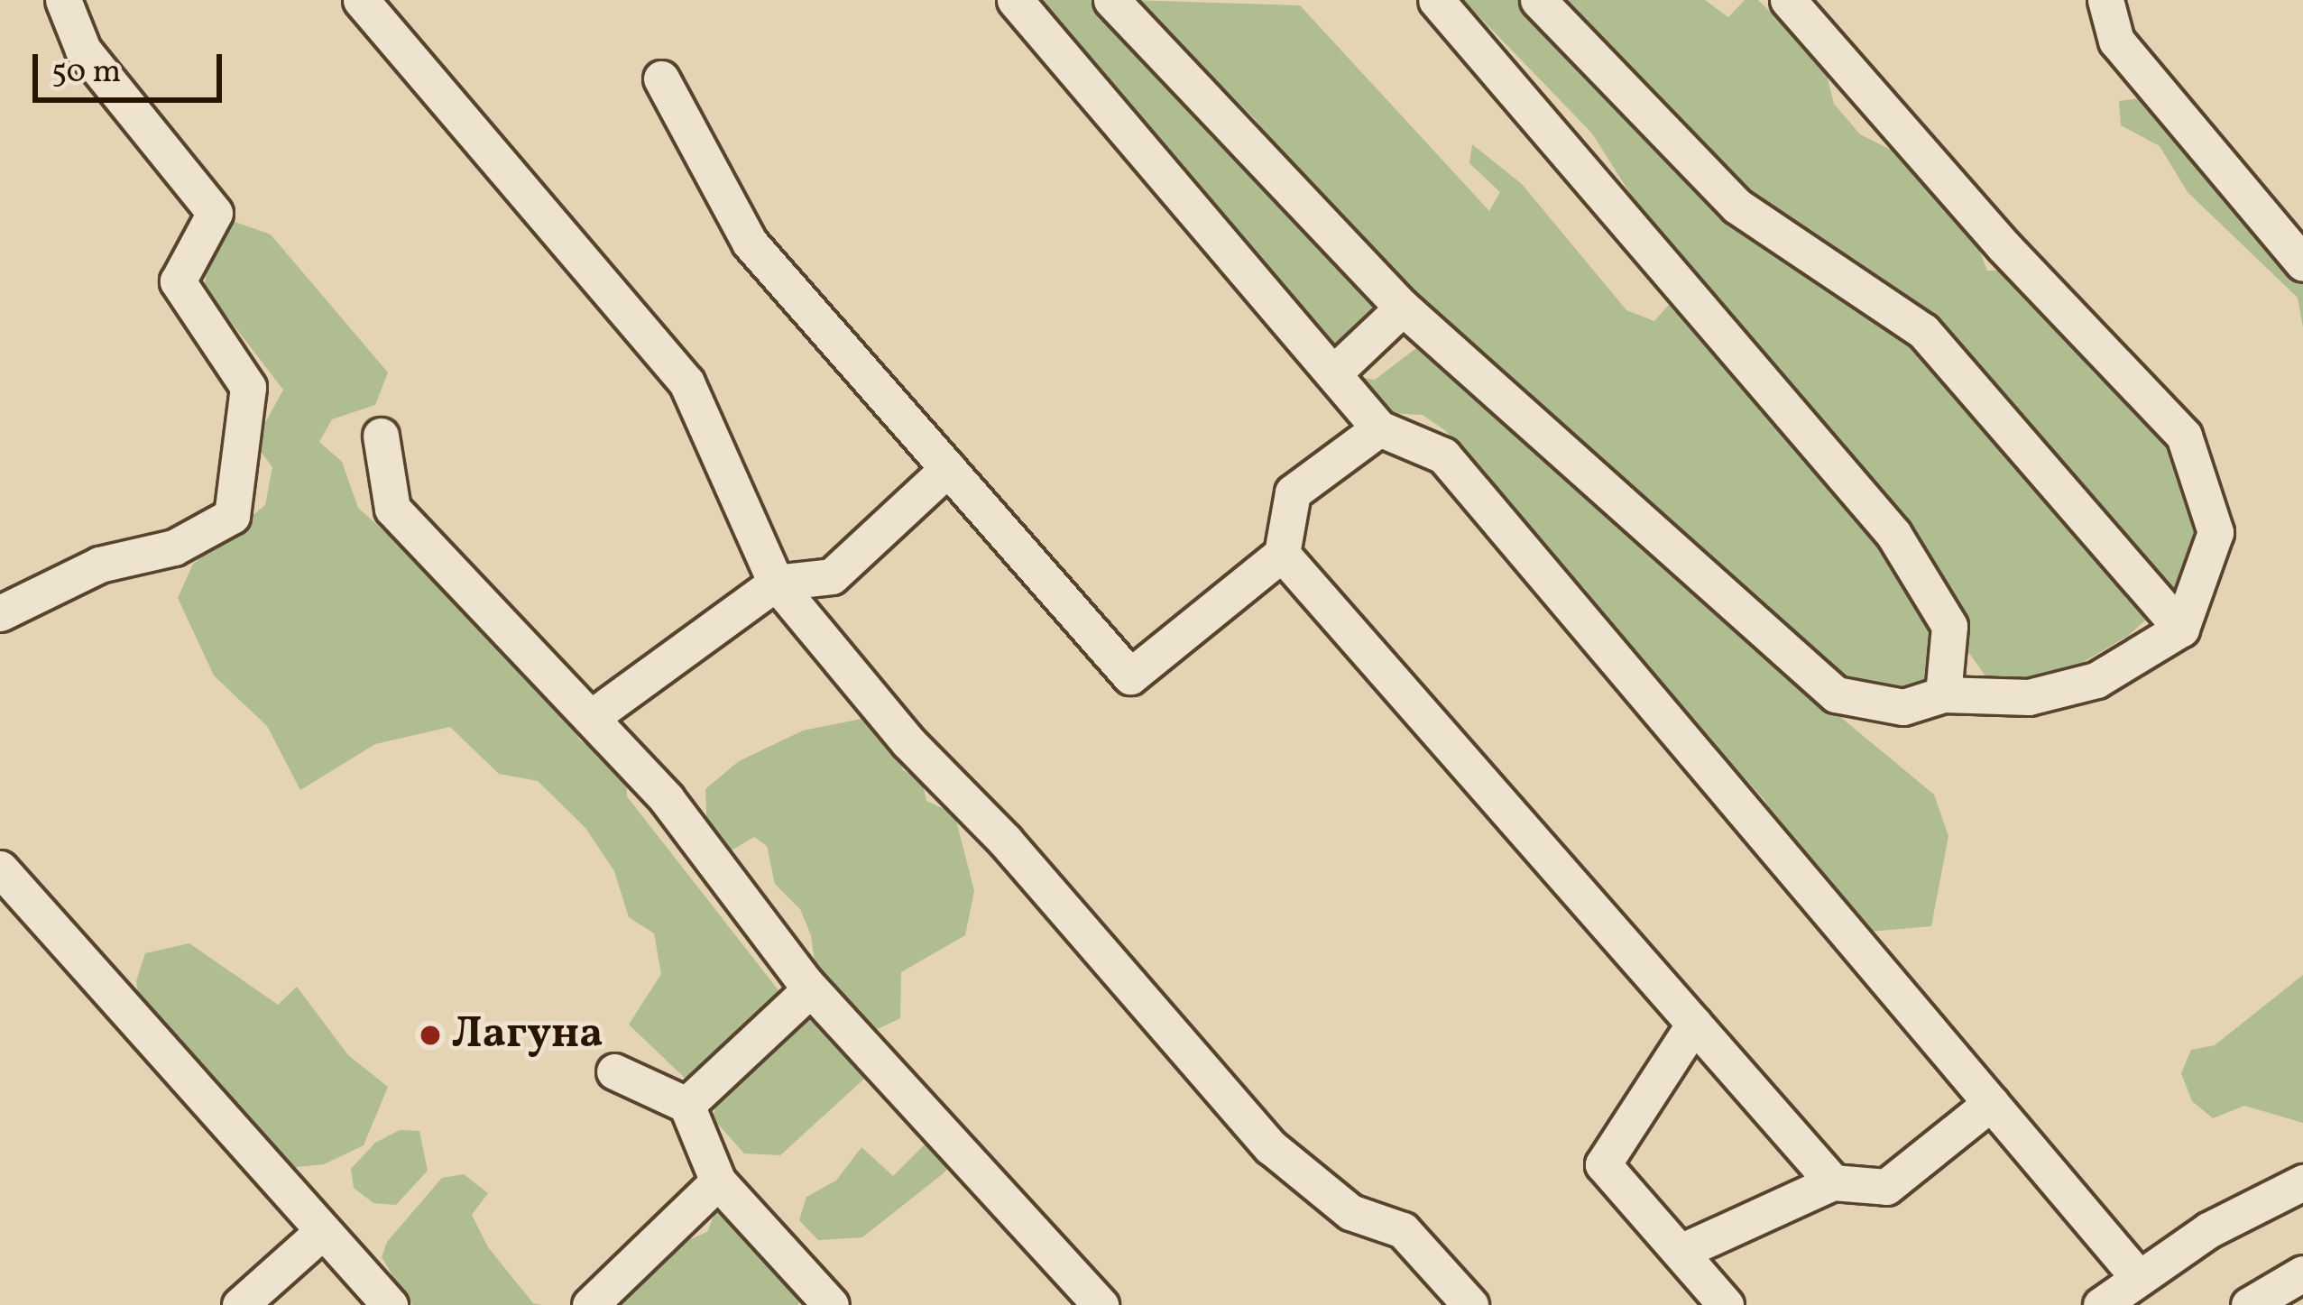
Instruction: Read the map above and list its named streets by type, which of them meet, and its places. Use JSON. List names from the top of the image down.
{
  "places": ["Лагуна"],
  "scale_bar": "50 m"
}
